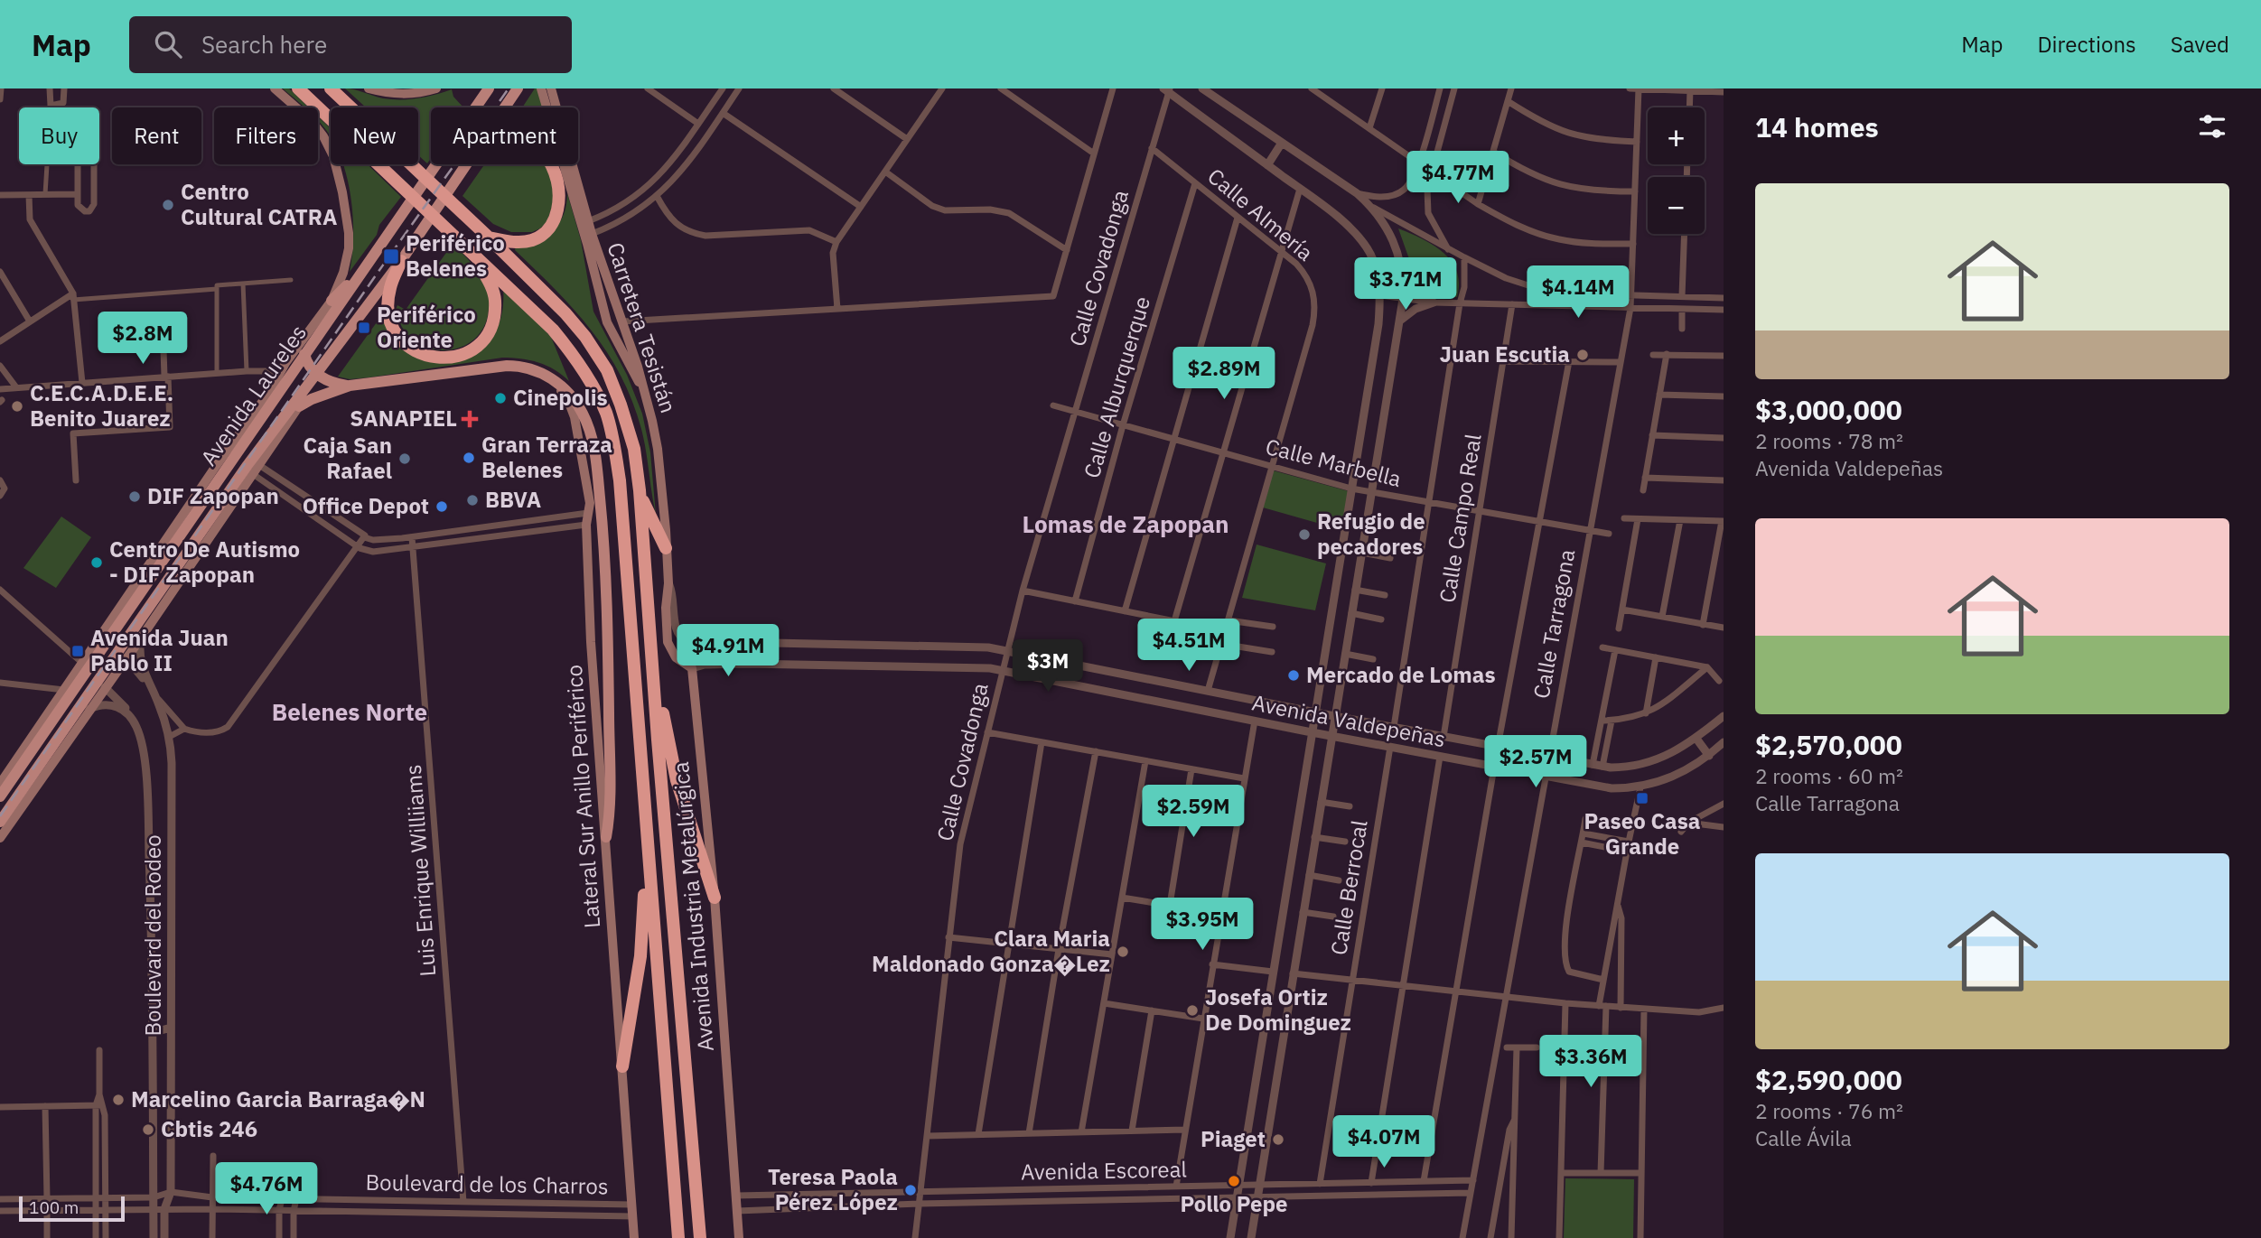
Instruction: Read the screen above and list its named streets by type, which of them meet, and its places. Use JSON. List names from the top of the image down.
{
  "streets": {
    "main road": [
      "Carretera Tesistán",
      "Avenida Laureles",
      "Lateral Sur Anillo Periférico",
      "Avenida Industria Metalúrgica"
    ],
    "street": [
      "Calle Almería",
      "Calle Covadonga",
      "Calle Alburquerque",
      "Calle Marbella",
      "Calle Campo Real",
      "Calle Tarragona",
      "Avenida Valdepeñas",
      "Luis Enrique Williiams",
      "Calle Berrocal",
      "Boulevard del Rodeo",
      "Avenida Escoreal",
      "Boulevard de los Charros"
    ]
  },
  "crossings": [
    ["Calle Almería", "Calle Covadonga"],
    ["Calle Almería", "Calle Alburquerque"],
    ["Calle Almería", "Calle Marbella"],
    ["Calle Almería", "Avenida Valdepeñas"],
    ["Calle Covadonga", "Calle Marbella"],
    ["Calle Covadonga", "Avenida Valdepeñas"],
    ["Calle Covadonga", "Avenida Escoreal"],
    ["Carretera Tesistán", "Avenida Valdepeñas"],
    ["Calle Alburquerque", "Calle Marbella"],
    ["Avenida Laureles", "Boulevard del Rodeo"],
    ["Calle Marbella", "Calle Campo Real"],
    ["Calle Marbella", "Calle Tarragona"],
    ["Calle Campo Real", "Avenida Valdepeñas"],
    ["Calle Tarragona", "Avenida Valdepeñas"],
    ["Calle Tarragona", "Avenida Escoreal"],
    ["Avenida Valdepeñas", "Calle Berrocal"],
    ["Avenida Valdepeñas", "Avenida Industria Metalúrgica"],
    ["Lateral Sur Anillo Periférico", "Boulevard de los Charros"],
    ["Luis Enrique Williiams", "Boulevard de los Charros"],
    ["Calle Berrocal", "Avenida Escoreal"],
    ["Avenida Industria Metalúrgica", "Avenida Escoreal"],
    ["Boulevard del Rodeo", "Boulevard de los Charros"]
  ],
  "districts": ["Lomas de Zapopan", "Belenes Norte"],
  "places": {
    "other": [
      "Centro Cultural CATRA",
      "Juan Escutia",
      "Cinepolis",
      "C.E.C.A.D.E.E. Benito Juarez",
      "Gran Terraza Belenes",
      "Caja San Rafael",
      "DIF Zapopan",
      "BBVA",
      "Office Depot",
      "Refugio de pecadores",
      "Centro De Autismo - DIF Zapopan",
      "Mercado de Lomas",
      "Clara Maria Maldonado Gonza�Lez",
      "Josefa Ortiz De Dominguez",
      "Marcelino Garcia Barraga�N",
      "Cbtis 246",
      "Piaget",
      "Pollo Pepe",
      "Teresa Paola Pérez López"
    ],
    "transit": [
      "Periférico Belenes",
      "Periférico Oriente",
      "Avenida Juan Pablo II",
      "Paseo Casa Grande"
    ],
    "health": ["SANAPIEL"]
  },
  "scale_bar": "100 m",
  "page": {
    "header": "Map",
    "search": "Search here",
    "nav": ["Map", "Directions", "Saved"],
    "heading": "14 homes",
    "map_buttons": ["+", "−"],
    "chip": [
      "Buy",
      "Rent",
      "Filters",
      "New",
      "Apartment"
    ],
    "price": [
      "$4.77M",
      "$3.71M",
      "$4.14M",
      "$2.8M",
      "$2.89M",
      "$4.51M",
      "$4.91M",
      "$3M",
      "$2.57M",
      "$2.59M",
      "$3.95M",
      "$3.36M",
      "$4.07M",
      "$4.76M"
    ],
    "list": [
      {
        "name": "$3,000,000",
        "note": "2 rooms · 78 m² · Avenida Valdepeñas"
      },
      {
        "name": "$2,570,000",
        "note": "2 rooms · 60 m² · Calle Tarragona"
      },
      {
        "name": "$2,590,000",
        "note": "2 rooms · 76 m² · Calle Ávila"
      }
    ],
    "scale": "100 m"
  }
}
